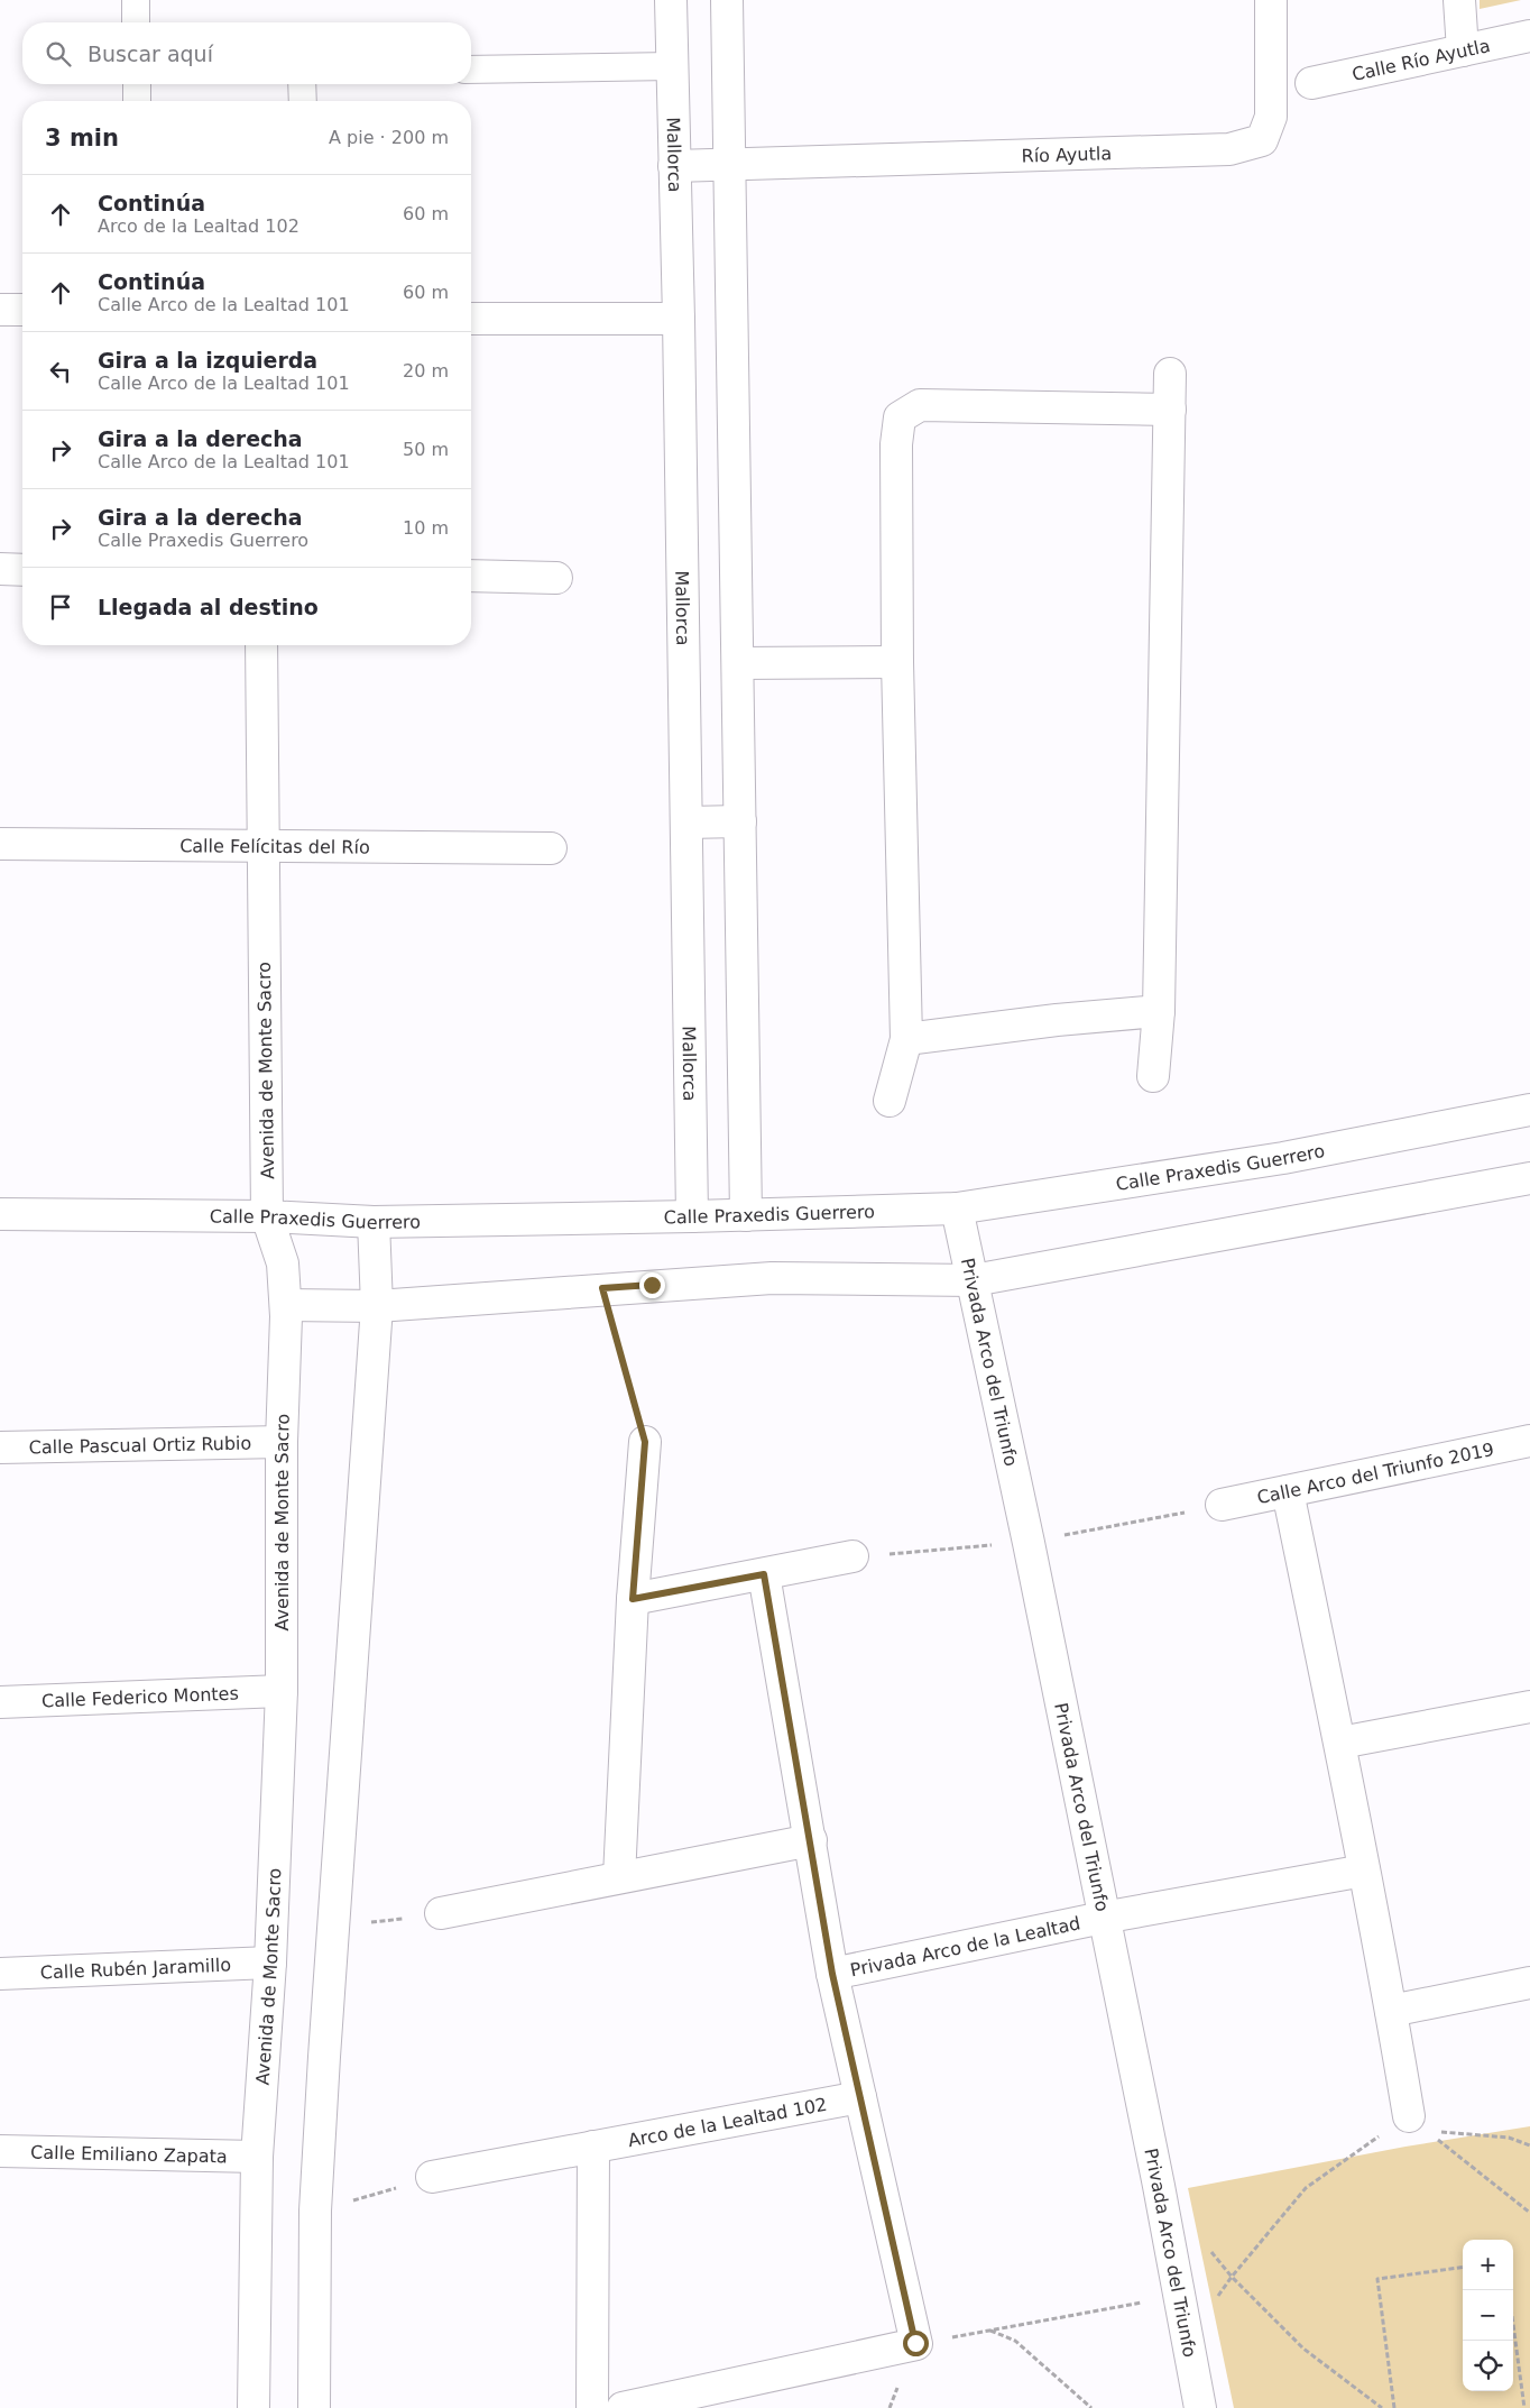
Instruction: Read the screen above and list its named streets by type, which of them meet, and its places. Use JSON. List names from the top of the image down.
{
  "streets": {
    "street": [
      "Calle Río Ayutla",
      "Mallorca",
      "Río Ayutla",
      "Calle Felícitas del Río",
      "Avenida de Monte Sacro",
      "Calle Praxedis Guerrero",
      "Privada Arco del Triunfo",
      "Calle Pascual Ortiz Rubio",
      "Calle Arco del Triunfo 2019",
      "Calle Federico Montes",
      "Privada Arco de la Lealtad",
      "Calle Rubén Jaramillo",
      "Arco de la Lealtad 102",
      "Calle Emiliano Zapata"
    ]
  },
  "crossings": [
    ["Mallorca", "Calle Praxedis Guerrero"],
    ["Calle Felícitas del Río", "Avenida de Monte Sacro"],
    ["Avenida de Monte Sacro", "Calle Praxedis Guerrero"],
    ["Avenida de Monte Sacro", "Calle Pascual Ortiz Rubio"],
    ["Avenida de Monte Sacro", "Calle Federico Montes"],
    ["Avenida de Monte Sacro", "Calle Rubén Jaramillo"],
    ["Avenida de Monte Sacro", "Calle Emiliano Zapata"],
    ["Calle Praxedis Guerrero", "Privada Arco del Triunfo"],
    ["Privada Arco del Triunfo", "Privada Arco de la Lealtad"]
  ],
  "page": {
    "search": "Buscar aquí",
    "heading": ["3 min", "A pie · 200 m"],
    "list": [
      ["Continúa", "Arco de la Lealtad 102", "60 m"],
      ["Continúa", "Calle Arco de la Lealtad 101", "60 m"],
      ["Gira a la izquierda", "Calle Arco de la Lealtad 101", "20 m"],
      ["Gira a la derecha", "Calle Arco de la Lealtad 101", "50 m"],
      ["Gira a la derecha", "Calle Praxedis Guerrero", "10 m"],
      "Llegada al destino"
    ],
    "map_buttons": ["+", "−"]
  }
}
